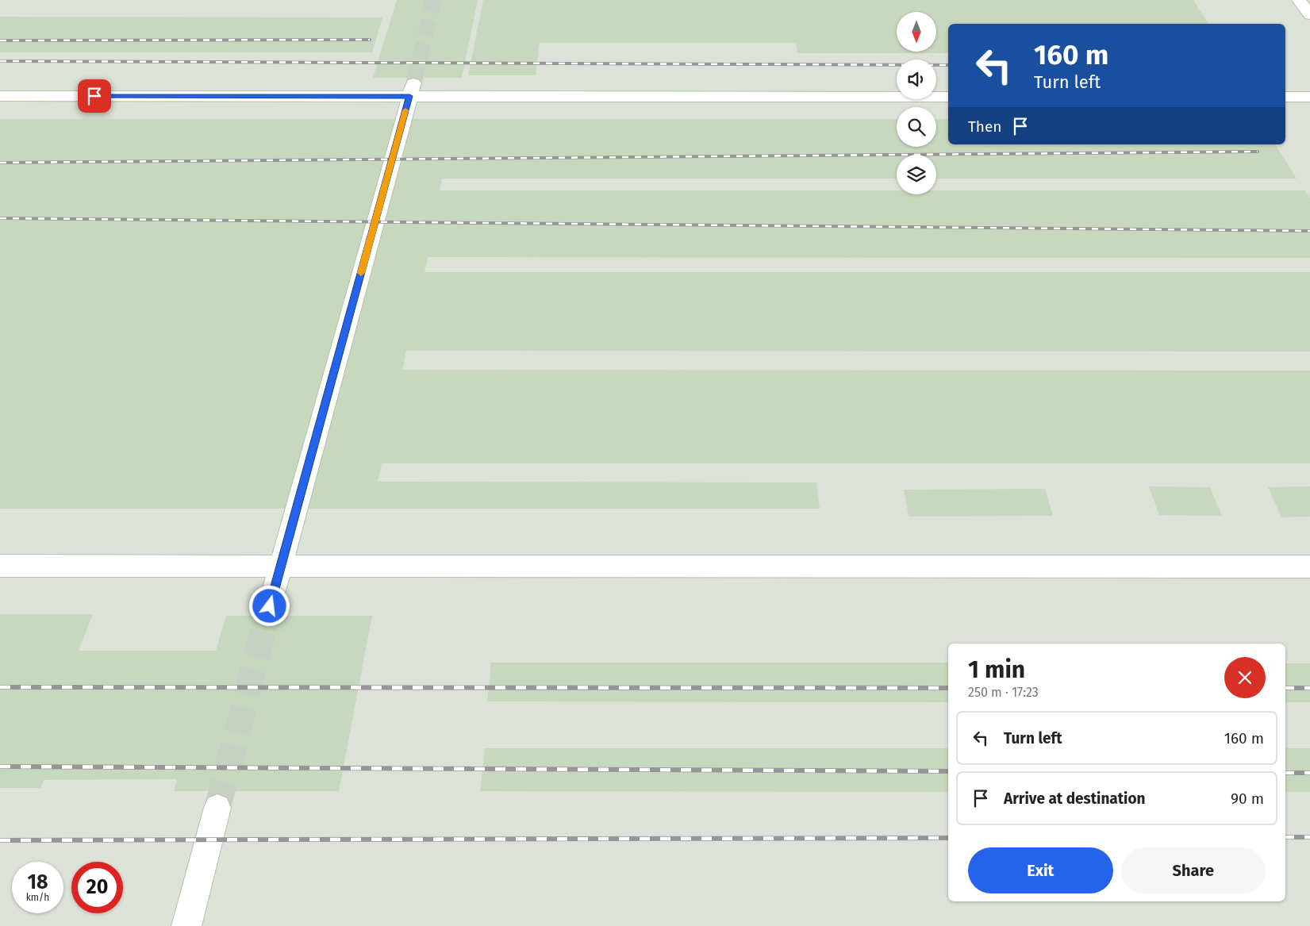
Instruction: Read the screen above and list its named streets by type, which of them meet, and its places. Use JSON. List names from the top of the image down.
{
  "north": "bottom",
  "page": {
    "turn": ["160 m", "Turn left"],
    "then": "Then",
    "heading": ["1 min", "250 m · 17:23"],
    "list": [
      {
        "name": "Turn left",
        "value": "160 m"
      },
      {
        "name": "Arrive at destination",
        "value": "90 m"
      }
    ],
    "buttons": ["Exit", "Share"],
    "speed": "18 km/h",
    "limit": "20"
  }
}
